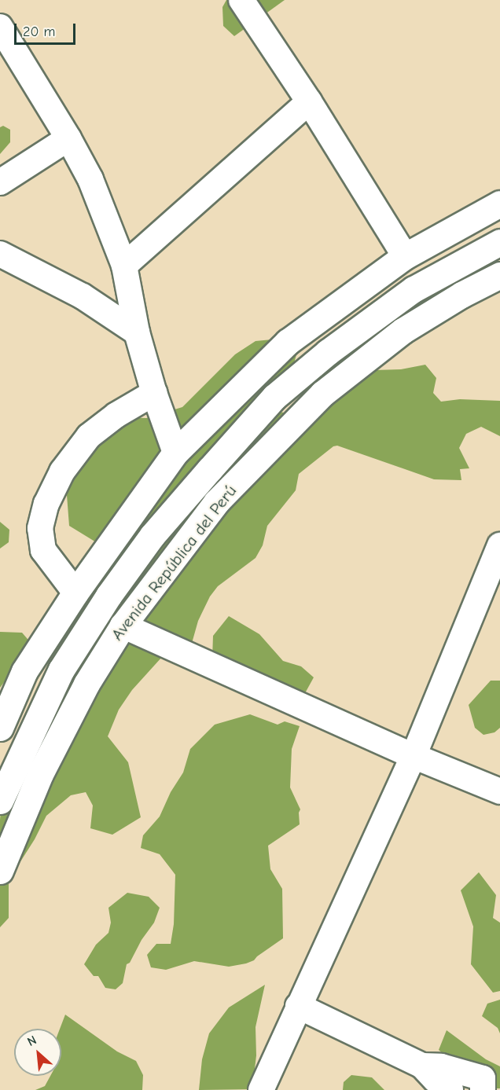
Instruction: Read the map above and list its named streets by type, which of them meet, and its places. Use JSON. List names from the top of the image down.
{
  "streets": {
    "main road": ["Avenida República del Perú"]
  },
  "scale_bar": "20 m",
  "north": "top left"
}
